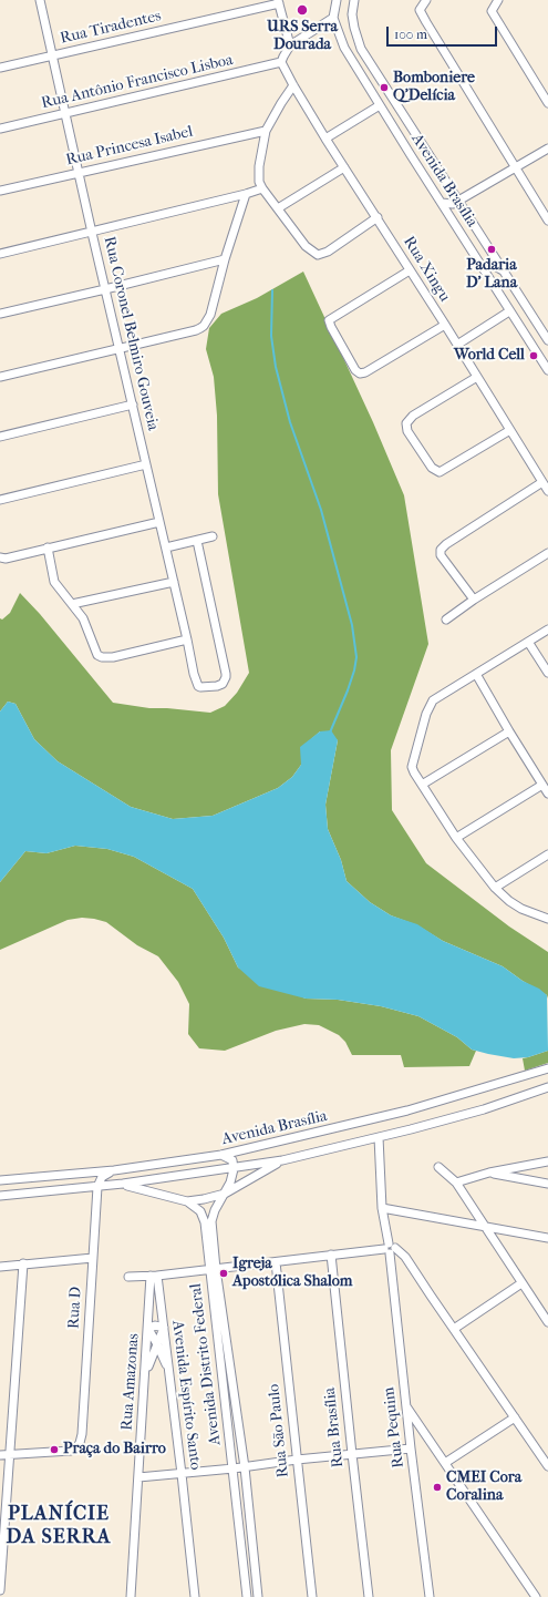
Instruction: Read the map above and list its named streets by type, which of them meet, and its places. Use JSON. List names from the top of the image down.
{
  "streets": {
    "street": [
      "Rua Tiradentes",
      "Rua Antônio Francisco Lisboa",
      "Rua Princesa Isabel",
      "Avenida Brasília",
      "Rua Xingu",
      "Rua Coronel Belmiro Gouveia",
      "Rua D",
      "Avenida Distrito Federal",
      "Rua Amazonas",
      "Avenida Espírito Santo",
      "Rua Brasília",
      "Rua Pequim",
      "Rua São Paulo"
    ]
  },
  "crossings": [
    ["Rua Tiradentes", "Rua Coronel Belmiro Gouveia"],
    ["Rua Antônio Francisco Lisboa", "Rua Xingu"],
    ["Rua Antônio Francisco Lisboa", "Rua Coronel Belmiro Gouveia"],
    ["Rua Princesa Isabel", "Rua Coronel Belmiro Gouveia"],
    ["Avenida Brasília", "Rua D"],
    ["Avenida Brasília", "Avenida Distrito Federal"],
    ["Avenida Brasília", "Rua Pequim"],
    ["Rua Amazonas", "Avenida Espírito Santo"]
  ],
  "districts": ["PLANÍCIE DA SERRA"],
  "places": [
    "URS Serra Dourada",
    "Bomboniere Q'Delícia",
    "Padaria D' Lana",
    "World Cell",
    "Igreja Apostólica Shalom",
    "Praça do Bairro",
    "CMEI Cora Coralina"
  ],
  "scale_bar": "100 m"
}
